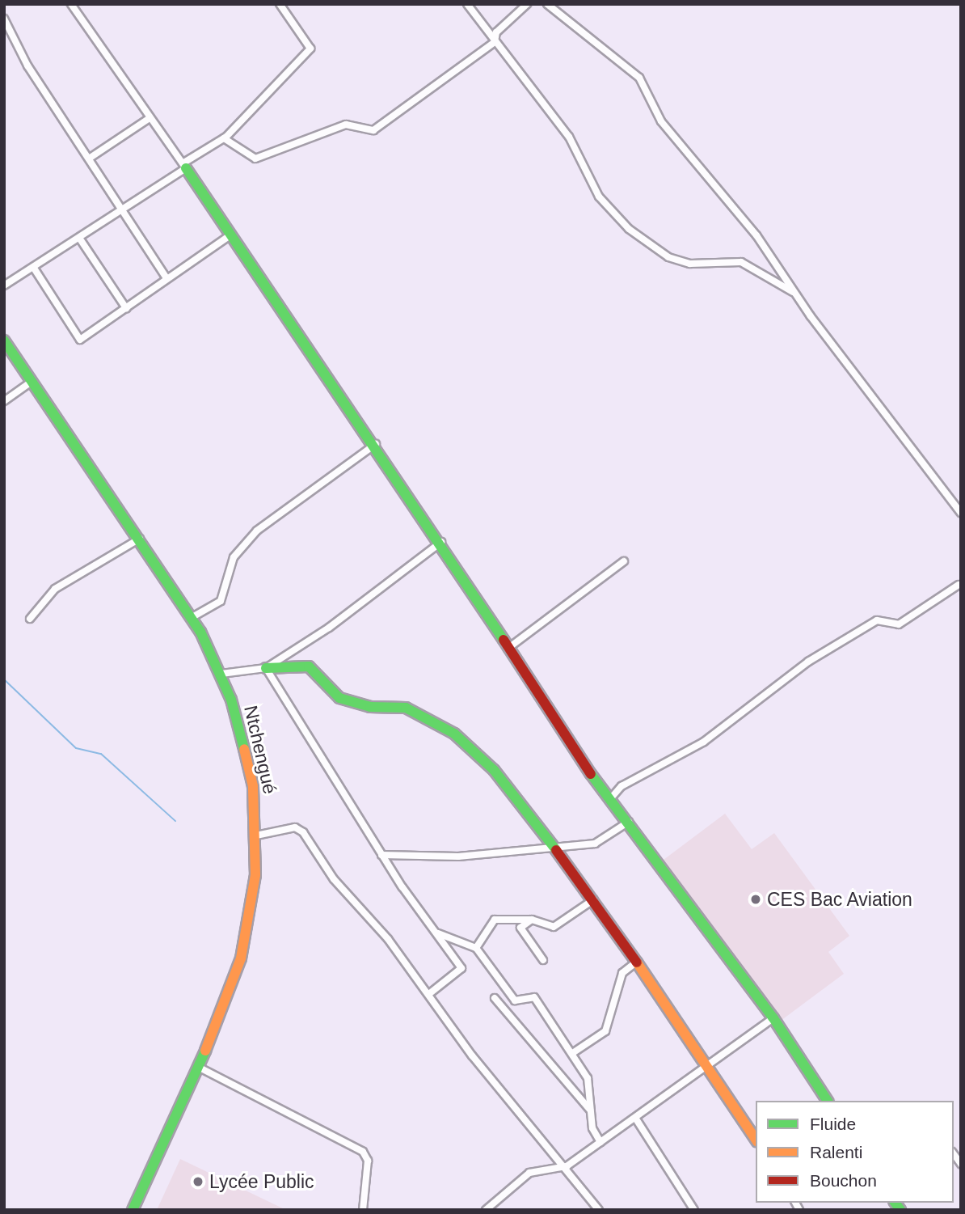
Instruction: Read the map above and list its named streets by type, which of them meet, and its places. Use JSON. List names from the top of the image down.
{
  "streets": {
    "street": ["Ntchengué"]
  },
  "places": ["CES Bac Aviation", "Lycée Public"],
  "legend": ["Fluide", "Ralenti", "Bouchon"]
}
